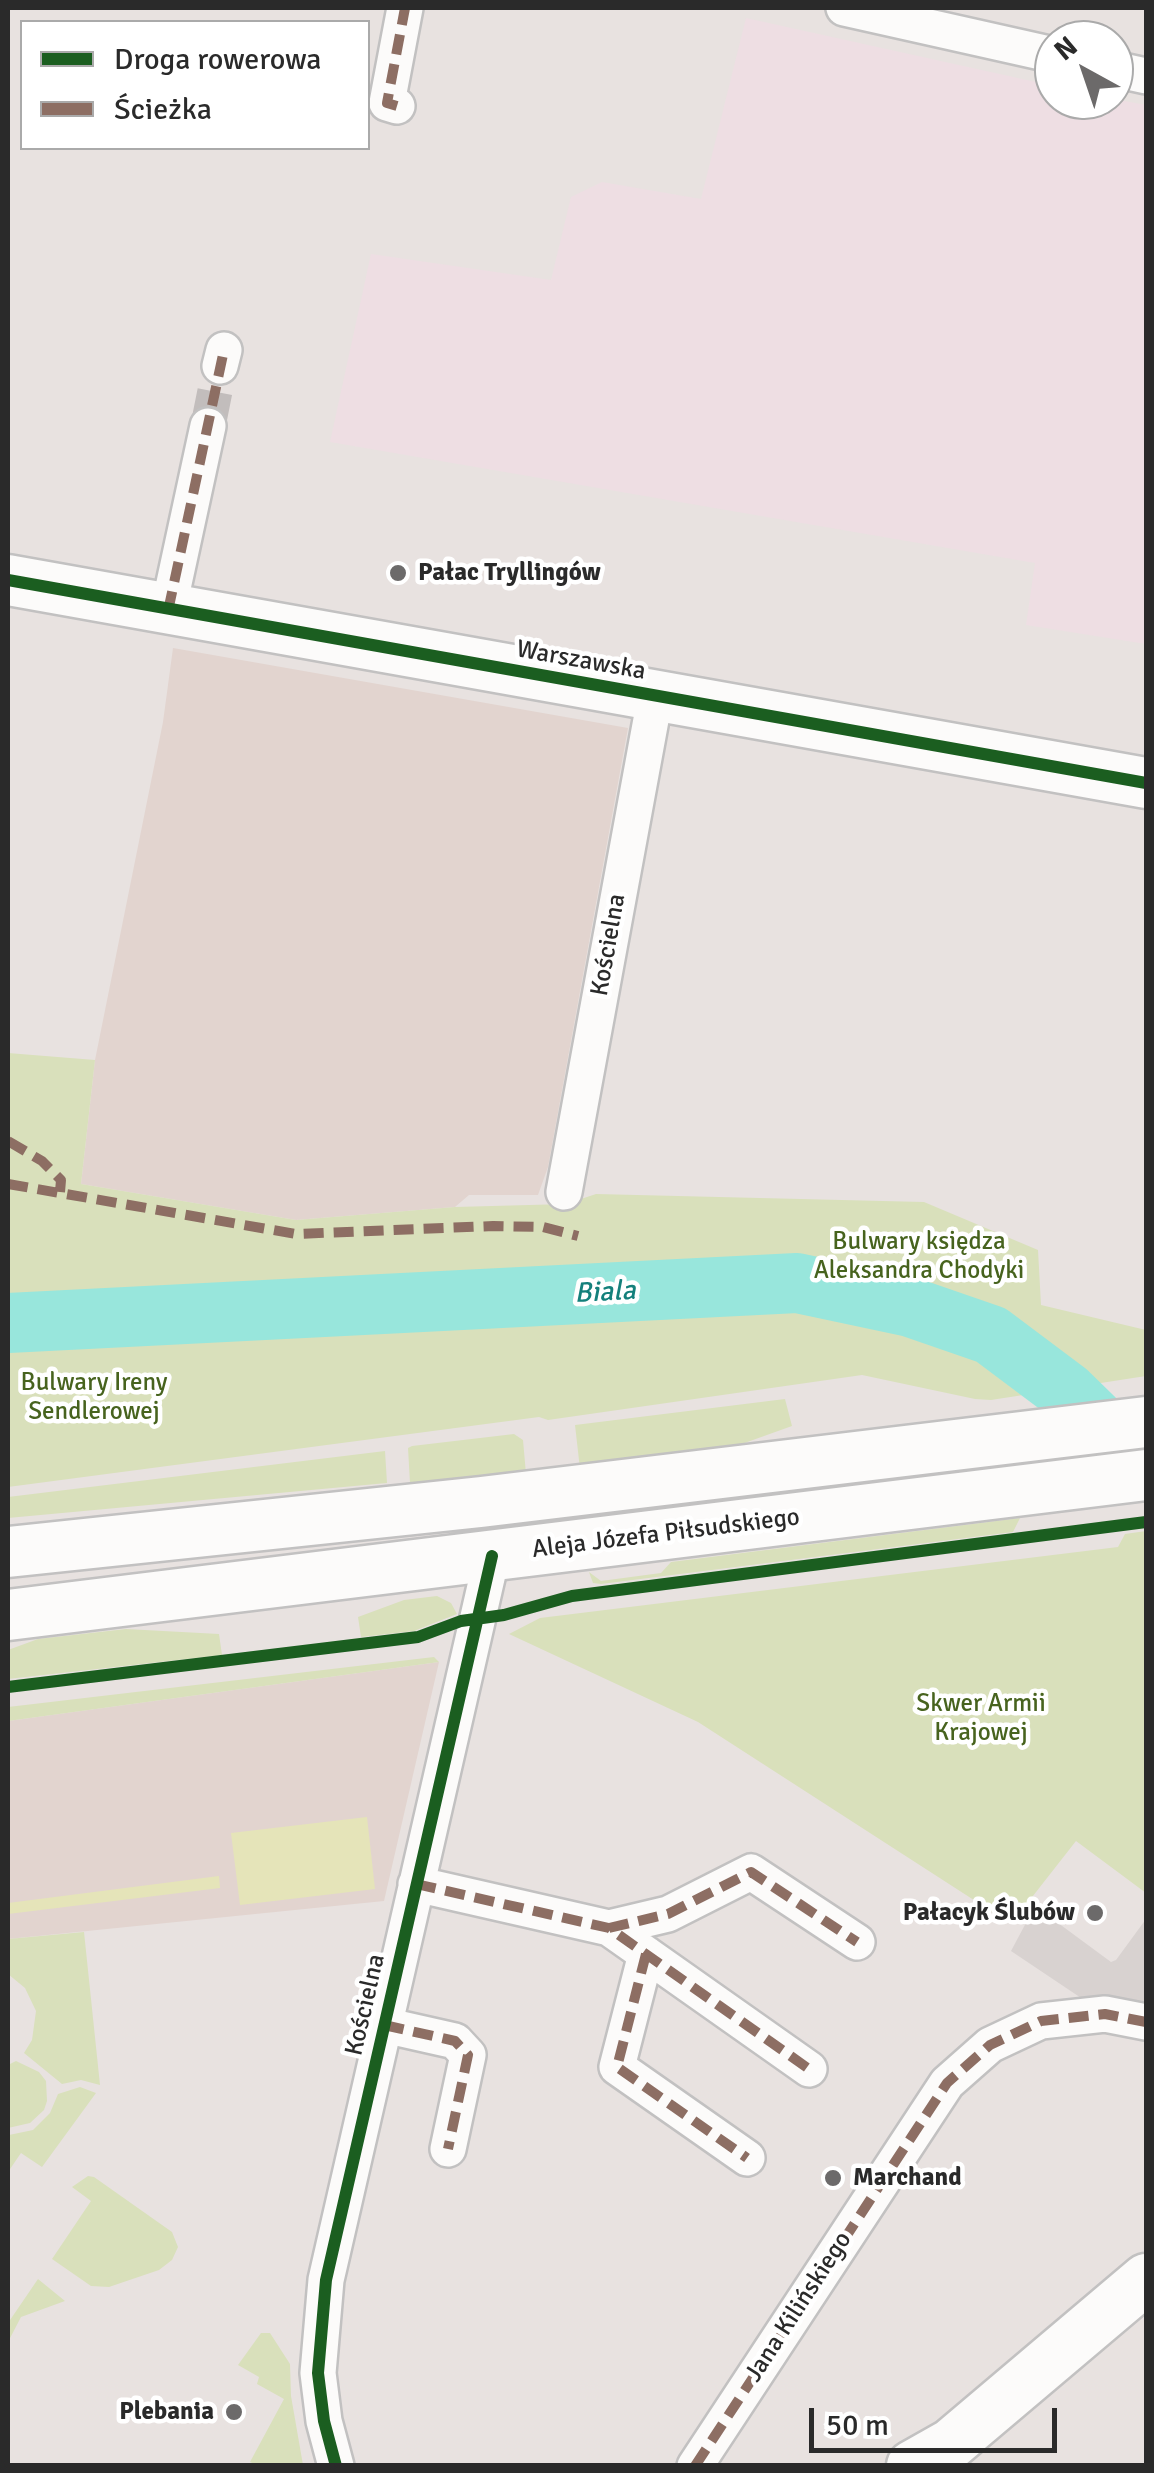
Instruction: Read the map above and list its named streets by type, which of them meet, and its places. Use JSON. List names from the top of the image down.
{
  "streets": {
    "main road": ["Warszawska", "Aleja Józefa Piłsudskiego"],
    "street": ["Kościelna", "Jana Kilińskiego"]
  },
  "crossings": [
    ["Warszawska", "Kościelna"],
    ["Kościelna", "Aleja Józefa Piłsudskiego"]
  ],
  "water": ["Biala"],
  "parks": ["Bulwary księdza Aleksandra Chodyki", "Bulwary Ireny Sendlerowej", "Skwer Armii Krajowej"],
  "places": [
    "Pałac Tryllingów",
    "Pałacyk Ślubów",
    "Marchand",
    "Plebania"
  ],
  "legend": ["Droga rowerowa", "Ścieżka"],
  "scale_bar": "50 m",
  "north": "top left"
}
